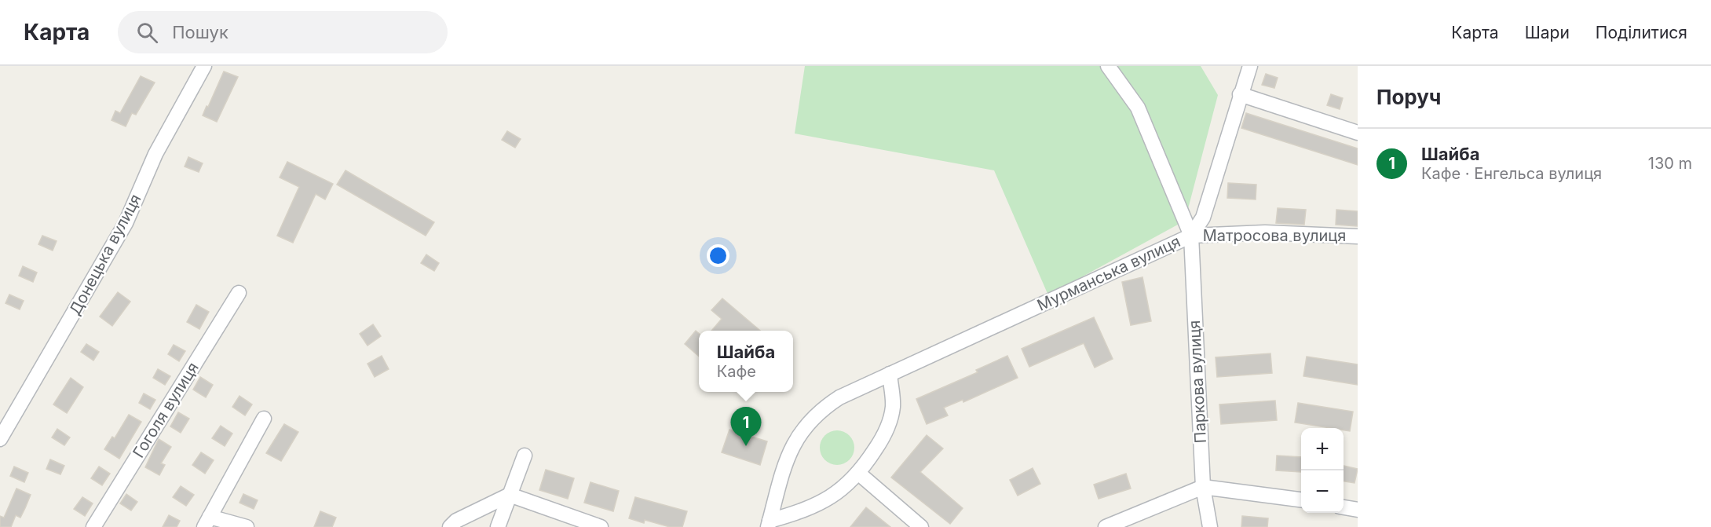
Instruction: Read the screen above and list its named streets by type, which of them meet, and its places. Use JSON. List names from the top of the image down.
{
  "streets": {
    "street": [
      "Матросова вулиця",
      "Донецька вулиця",
      "Мурманська вулиця",
      "Паркова вулиця",
      "Гоголя вулиця"
    ]
  },
  "crossings": [
    ["Матросова вулиця", "Мурманська вулиця"],
    ["Матросова вулиця", "Паркова вулиця"],
    ["Мурманська вулиця", "Паркова вулиця"]
  ],
  "page": {
    "header": "Карта",
    "search": "Пошук",
    "nav": ["Карта", "Шари", "Поділитися"],
    "heading": "Поруч",
    "list": [
      {
        "mark": "1",
        "name": "Шайба",
        "note": "Кафе · Енгельса вулиця",
        "value": "130 m"
      }
    ],
    "popup": ["Шайба", "Кафе"],
    "pins": "1",
    "map_buttons": ["+", "−"]
  }
}
